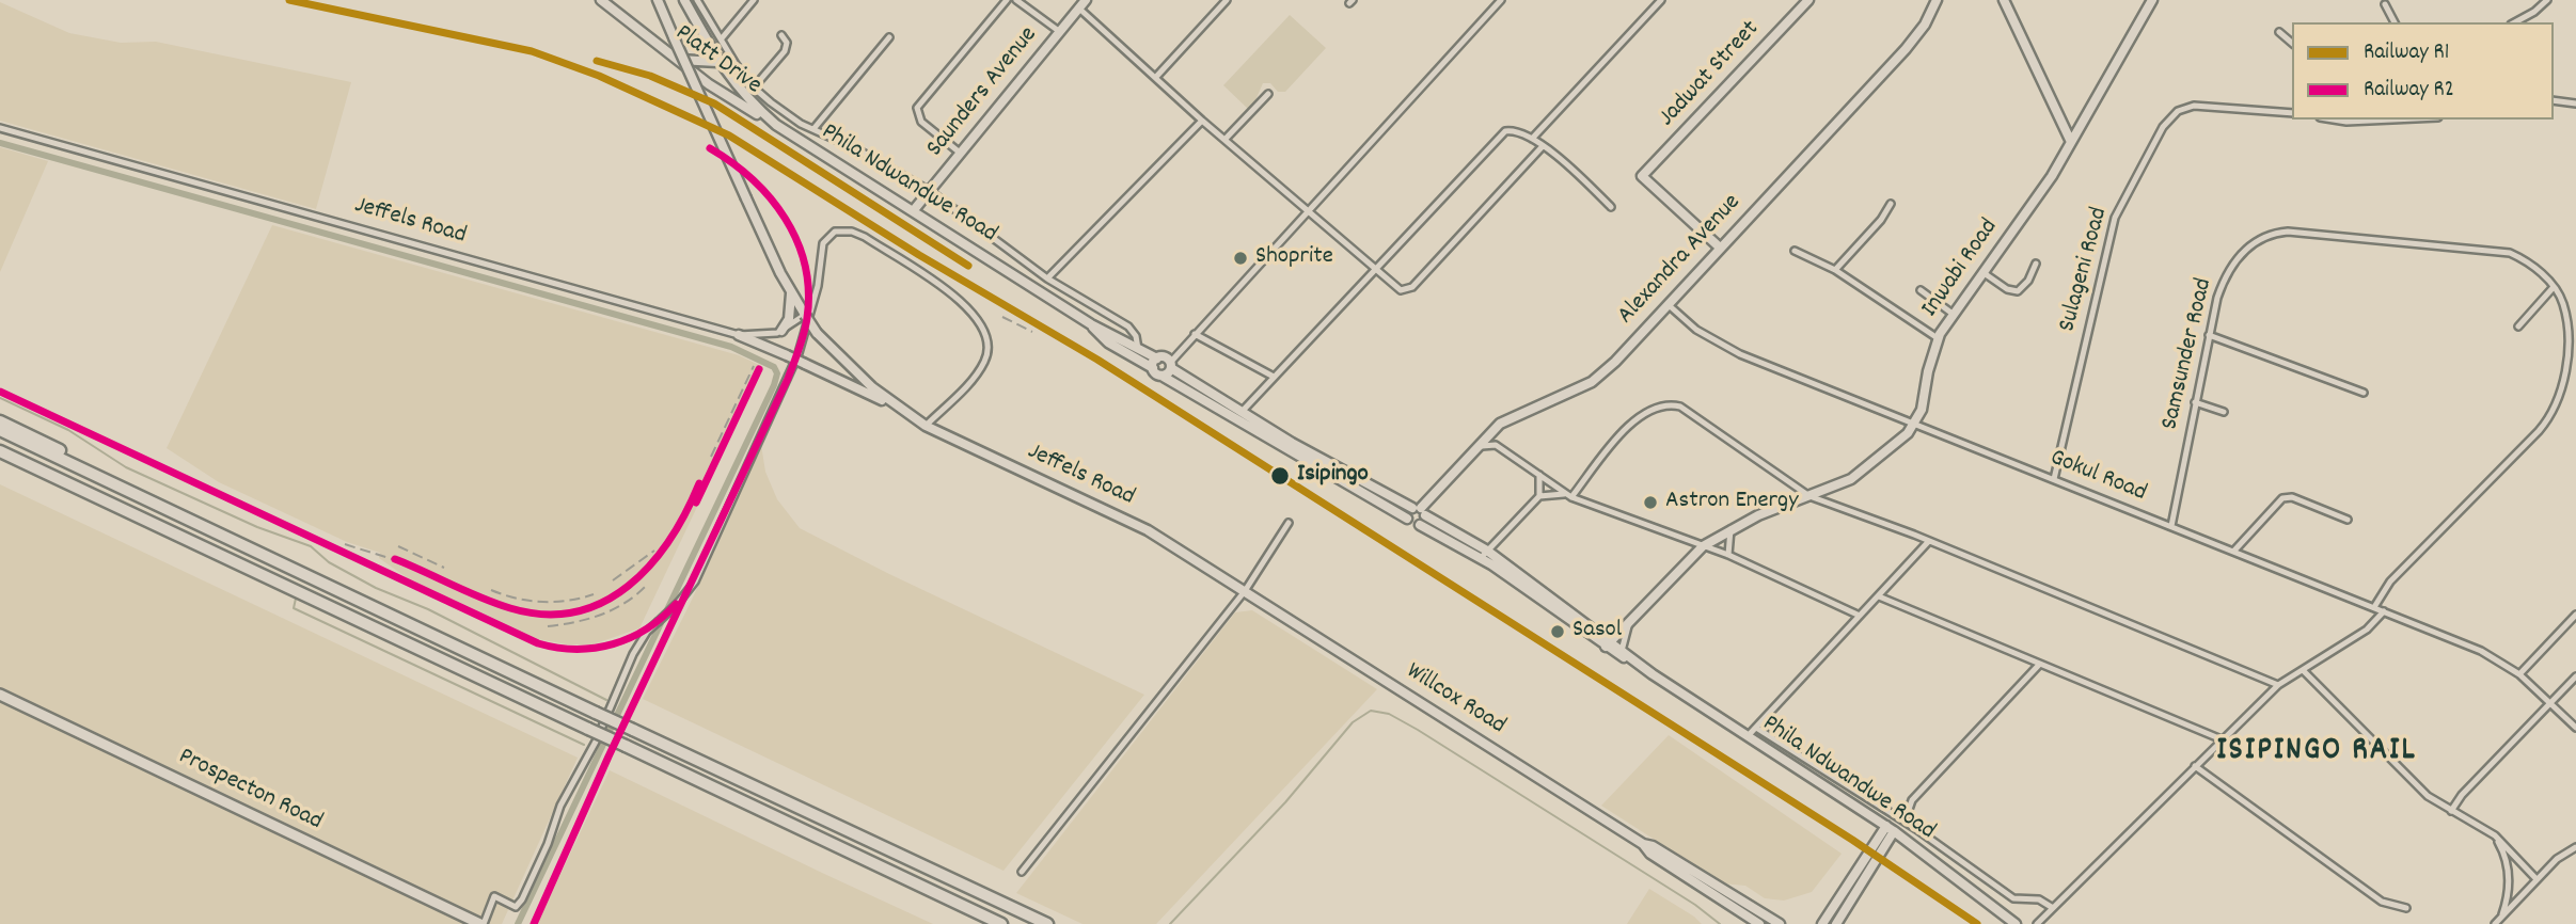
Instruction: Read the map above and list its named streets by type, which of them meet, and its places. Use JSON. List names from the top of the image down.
{
  "streets": {
    "main road": ["Prospecton Road"],
    "street": [
      "Platt Drive",
      "Jadwat Street",
      "Saunders Avenue",
      "Phila Ndwandwe Road",
      "Jeffels Road",
      "Alexandra Avenue",
      "Inwabi Road",
      "Sulageni Road",
      "Samsunder Road",
      "Gokul Road",
      "Willcox Road"
    ]
  },
  "crossings": [
    ["Platt Drive", "Phila Ndwandwe Road"],
    ["Jadwat Street", "Alexandra Avenue"],
    ["Saunders Avenue", "Phila Ndwandwe Road"],
    ["Phila Ndwandwe Road", "Alexandra Avenue"],
    ["Jeffels Road", "Willcox Road"],
    ["Alexandra Avenue", "Gokul Road"],
    ["Inwabi Road", "Gokul Road"],
    ["Sulageni Road", "Gokul Road"],
    ["Samsunder Road", "Gokul Road"]
  ],
  "districts": ["ISIPINGO RAIL"],
  "places": [
    "Shoprite",
    "Isipingo",
    "Astron Energy",
    "Sasol"
  ],
  "lines": ["rail line R1", "rail line R2"],
  "legend": ["Railway R1", "Railway R2"]
}
